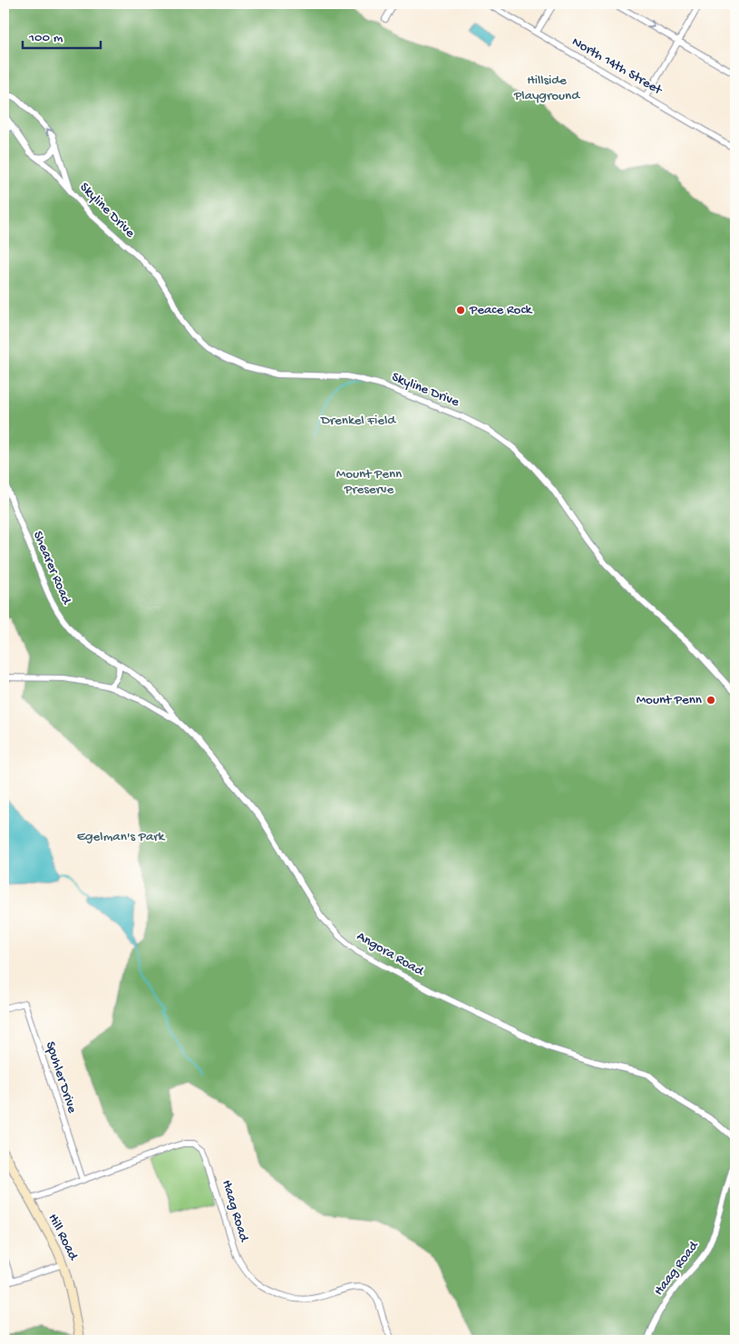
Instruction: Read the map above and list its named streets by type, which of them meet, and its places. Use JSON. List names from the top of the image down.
{
  "streets": {
    "street": [
      "North 14th Street",
      "Skyline Drive",
      "Shearer Road",
      "Angora Road",
      "Spuhler Drive",
      "Haag Road",
      "Hill Road"
    ]
  },
  "crossings": [
    ["Shearer Road", "Angora Road"],
    ["Spuhler Drive", "Haag Road"],
    ["Haag Road", "Hill Road"]
  ],
  "parks": [
    "Hillside Playground",
    "Drenkel Field",
    "Mount Penn Preserve",
    "Egelman's Park"
  ],
  "places": ["Peace Rock", "Mount Penn"],
  "scale_bar": "100 m"
}
